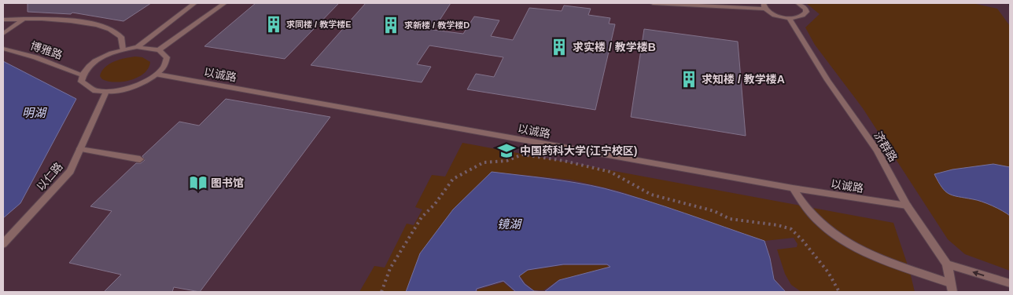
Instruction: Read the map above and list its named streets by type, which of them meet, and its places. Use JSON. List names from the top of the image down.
{
  "streets": {
    "street": [
      "博雅路",
      "以诚路",
      "济群路",
      "以仁路"
    ]
  },
  "crossings": [
    ["以诚路", "济群路"]
  ],
  "water": ["明湖", "镜湖"],
  "places": {
    "building": [
      "求同楼 / 教学楼E",
      "求新楼 / 教学楼D",
      "求实楼 / 教学楼B",
      "求知楼 / 教学楼A"
    ],
    "school or university": ["中国药科大学(江宁校区)"],
    "library": ["图书馆"]
  }
}
